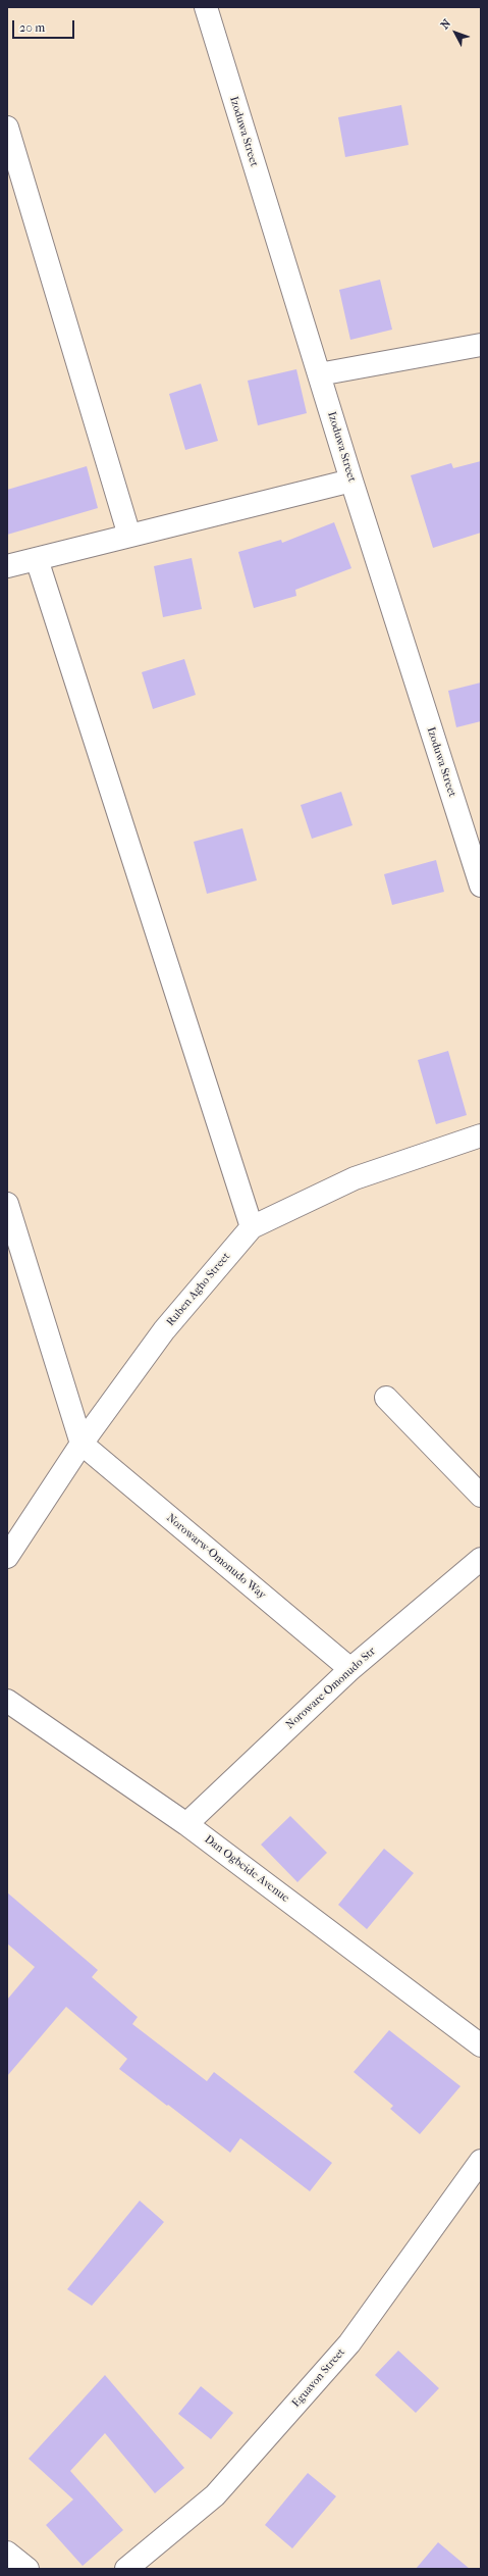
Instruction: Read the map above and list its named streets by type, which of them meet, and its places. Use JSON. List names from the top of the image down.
{
  "streets": {
    "street": [
      "Izoduwa Street",
      "Ruben Agho Street",
      "Norowarw-Omonudo Way",
      "Noroware-Omonudo Str",
      "Dan Ogbeide Avenue",
      "Eguavon Street"
    ]
  },
  "crossings": [
    ["Ruben Agho Street", "Norowarw-Omonudo Way"],
    ["Norowarw-Omonudo Way", "Noroware-Omonudo Str"],
    ["Noroware-Omonudo Str", "Dan Ogbeide Avenue"]
  ],
  "scale_bar": "20 m",
  "north": "top left"
}
